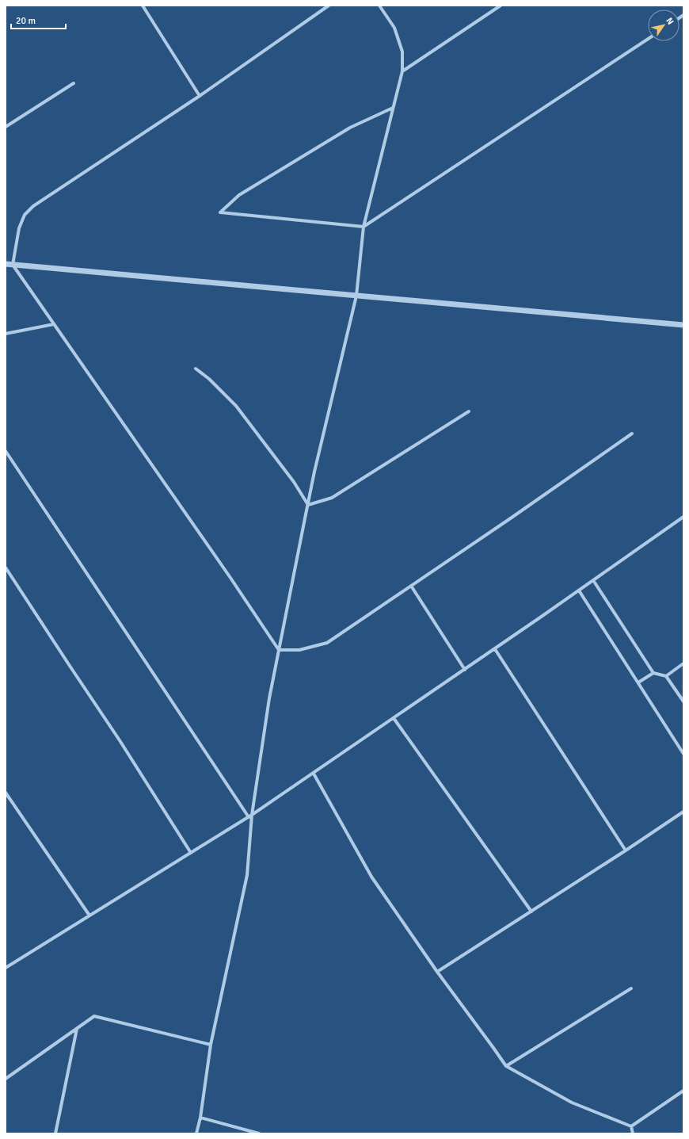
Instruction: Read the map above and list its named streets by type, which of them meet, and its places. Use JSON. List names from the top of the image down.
{
  "scale_bar": "20 m",
  "north": "top right"
}
